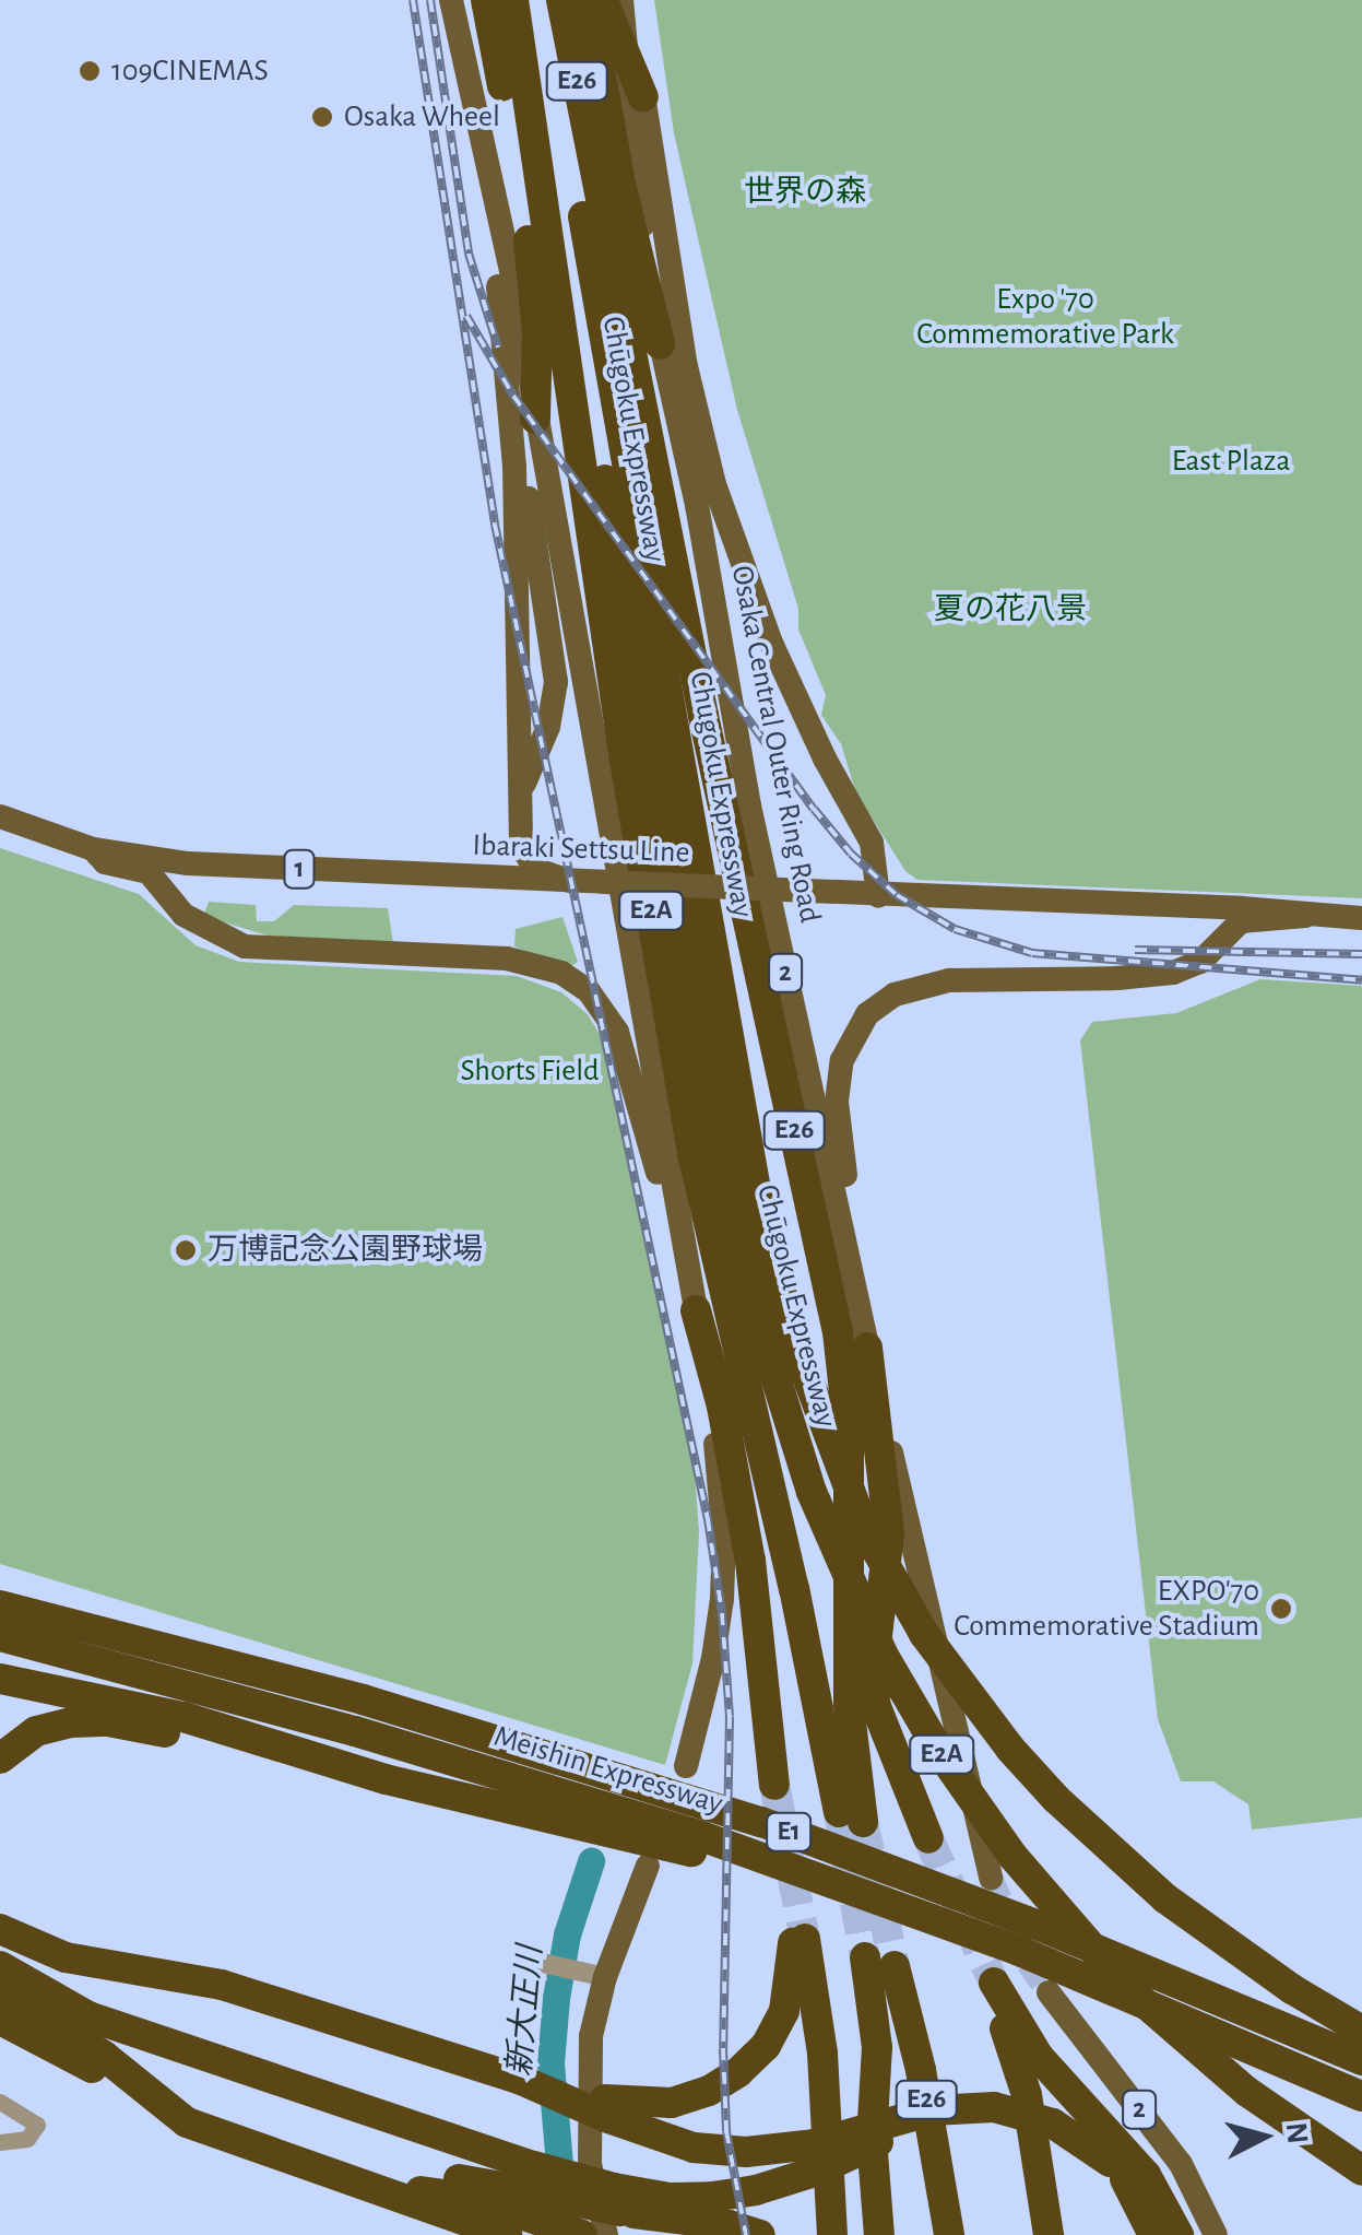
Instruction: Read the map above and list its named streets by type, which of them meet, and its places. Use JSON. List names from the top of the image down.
{
  "streets": {
    "highway": [
      "E26",
      "Chūgoku Expressway",
      "Chugoku Expressway",
      "E2A",
      "Meishin Expressway",
      "E1"
    ],
    "main road": [
      "Osaka Central Outer Ring Road",
      "Ibaraki Settsu Line",
      "1",
      "2"
    ]
  },
  "crossings": [
    ["E26", "E2A"],
    ["Chūgoku Expressway", "Chugoku Expressway"],
    ["Chūgoku Expressway", "E2A"]
  ],
  "water": ["新大正川"],
  "parks": [
    "世界の森",
    "Expo '70 Commemorative Park",
    "East Plaza",
    "夏の花八景",
    "Shorts Field"
  ],
  "places": [
    "109CINEMAS",
    "Osaka Wheel",
    "万博記念公園野球場",
    "EXPO'70 Commemorative Stadium"
  ],
  "north": "right"
}
